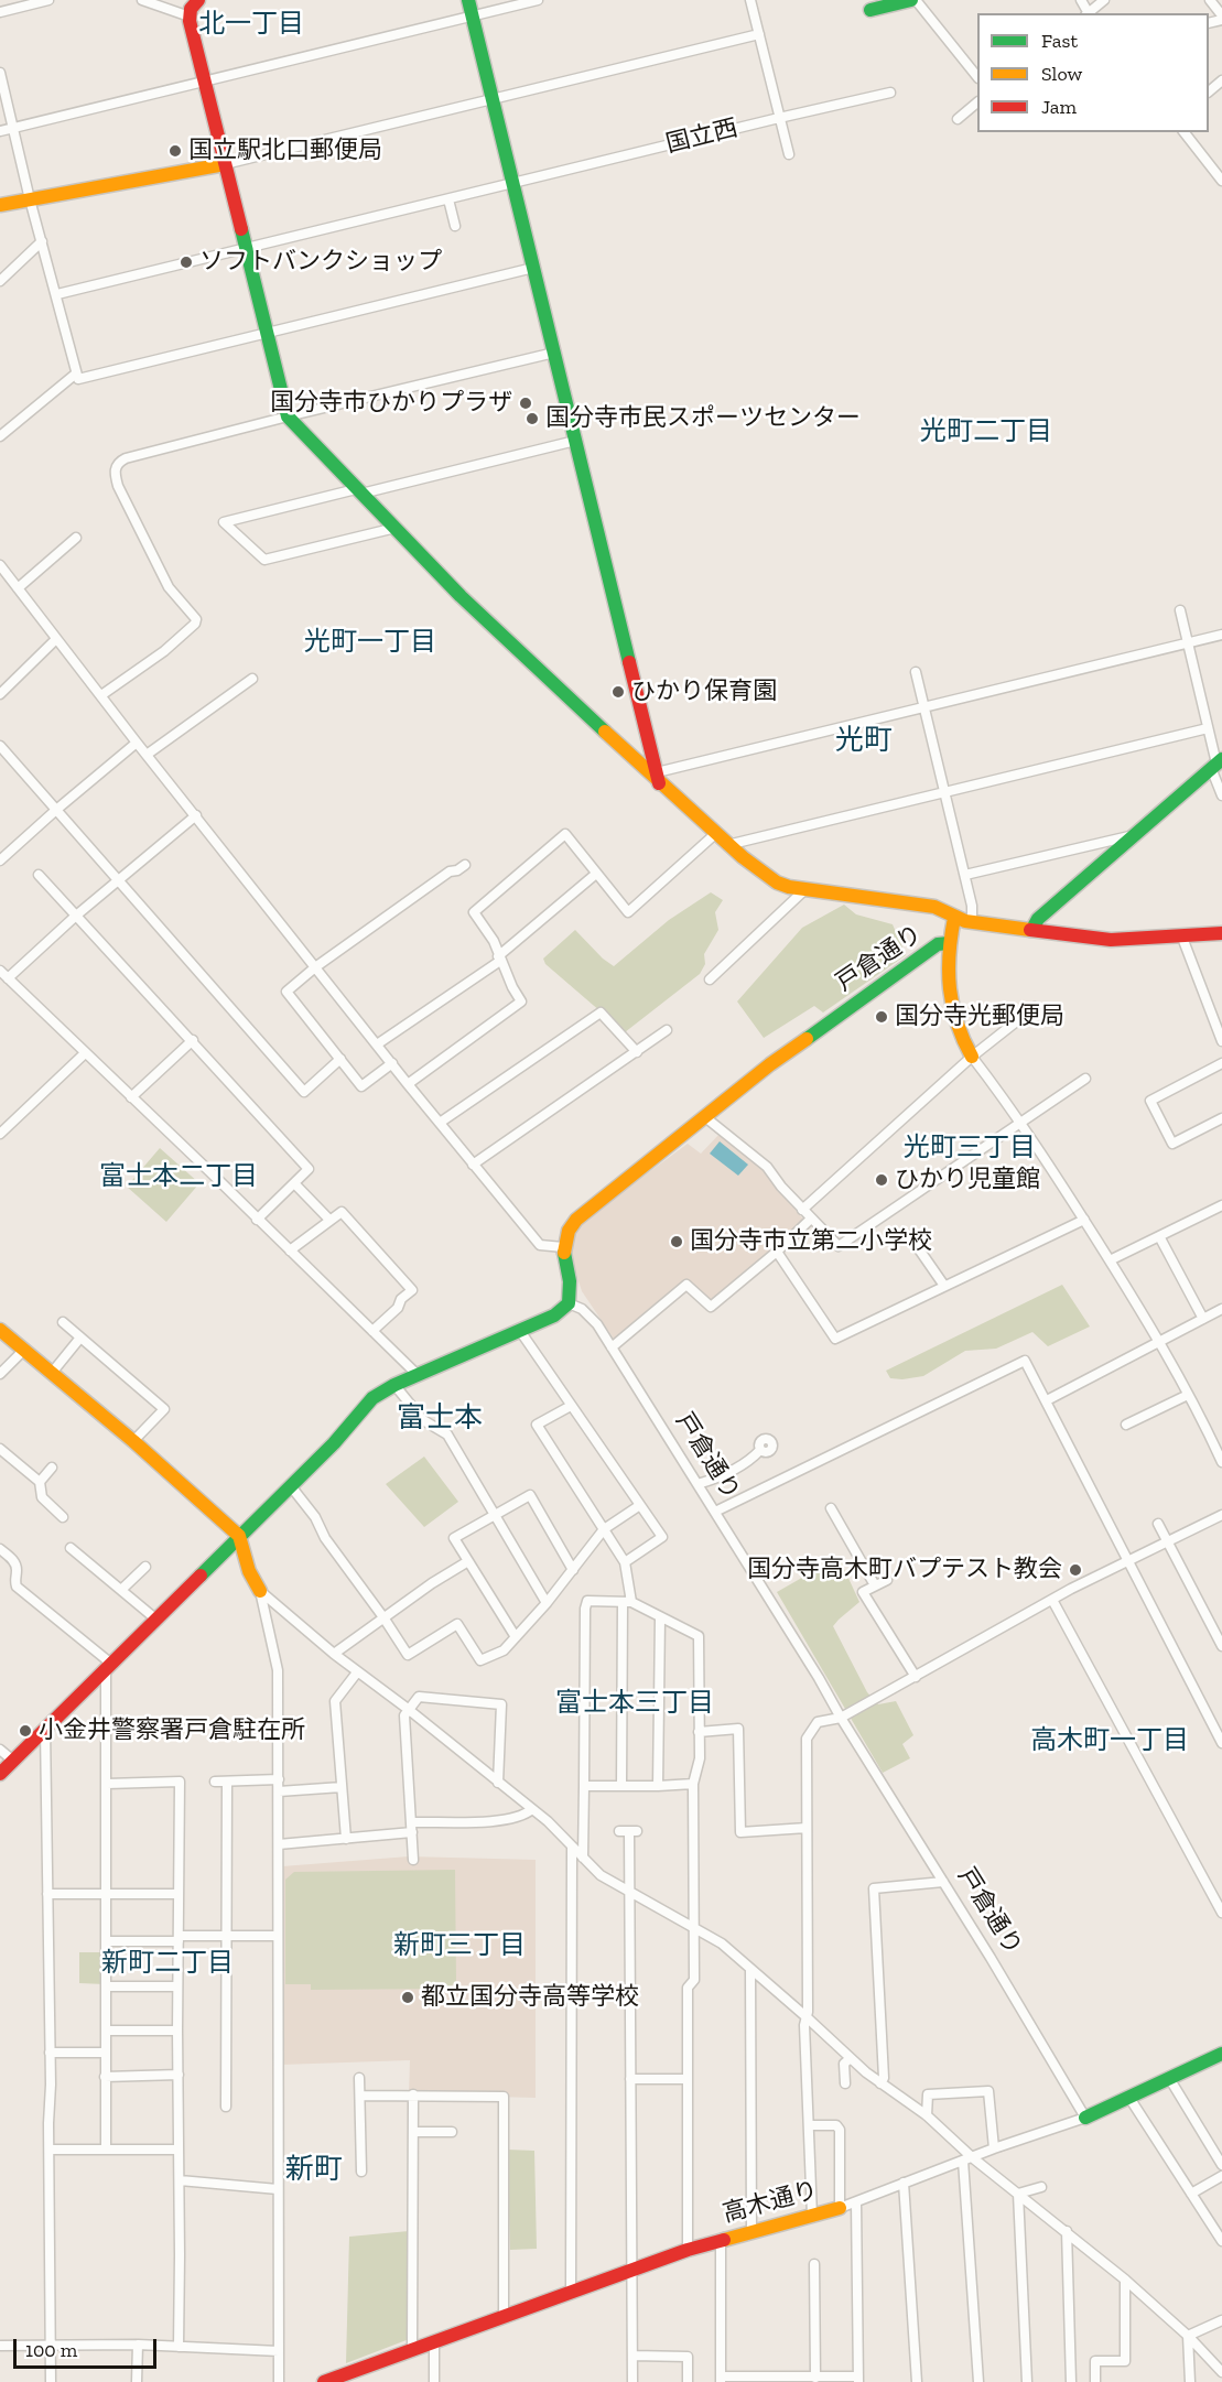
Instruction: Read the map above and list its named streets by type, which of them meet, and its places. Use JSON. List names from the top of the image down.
{
  "streets": {
    "street": ["国立西", "戸倉通り", "高木通り"]
  },
  "crossings": [
    ["戸倉通り", "高木通り"]
  ],
  "districts": [
    "北一丁目",
    "光町二丁目",
    "光町一丁目",
    "光町",
    "光町三丁目",
    "富士本二丁目",
    "富士本",
    "富士本三丁目",
    "高木町一丁目",
    "新町三丁目",
    "新町二丁目",
    "新町"
  ],
  "places": [
    "国立駅北口郵便局",
    "ソフトバンクショップ",
    "国分寺市ひかりプラザ",
    "国分寺市民スポーツセンター",
    "ひかり保育園",
    "国分寺光郵便局",
    "ひかり児童館",
    "国分寺市立第二小学校",
    "国分寺高木町バプテスト教会",
    "小金井警察署戸倉駐在所",
    "都立国分寺高等学校"
  ],
  "legend": ["Fast", "Slow", "Jam"],
  "scale_bar": "100 m"
}
